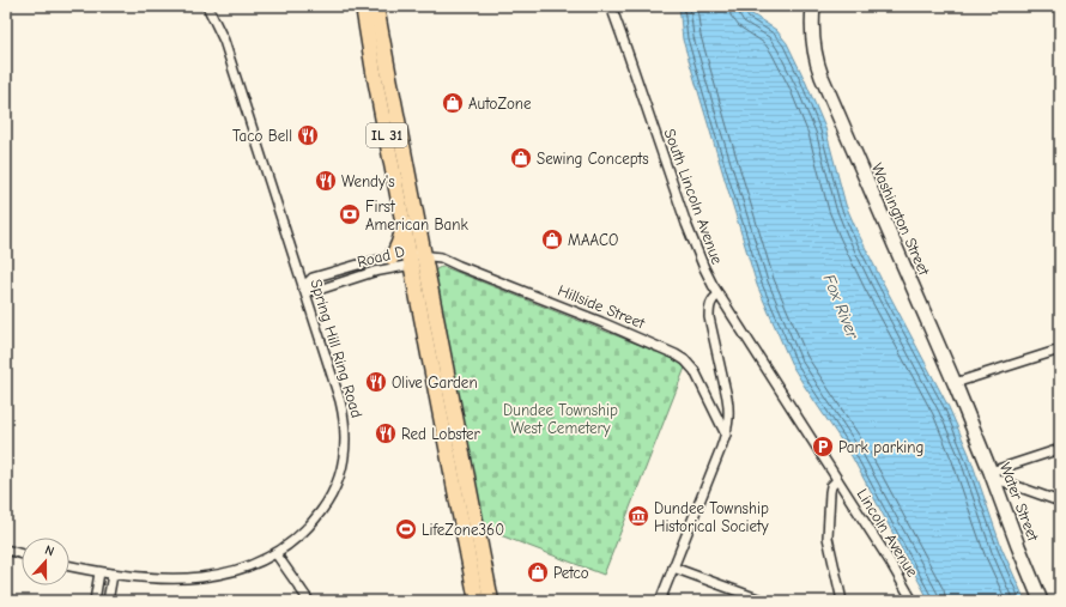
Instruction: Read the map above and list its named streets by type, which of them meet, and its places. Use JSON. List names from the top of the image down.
{
  "streets": {
    "main road": ["IL 31"],
    "street": [
      "South Lincoln Avenue",
      "Washington Street",
      "Road D",
      "Hillside Street",
      "Spring Hill Ring Road",
      "Water Street",
      "Lincoln Avenue"
    ]
  },
  "crossings": [
    ["IL 31", "Road D"],
    ["South Lincoln Avenue", "Lincoln Avenue"],
    ["Washington Street", "Water Street"],
    ["Road D", "Hillside Street"],
    ["Road D", "Spring Hill Ring Road"]
  ],
  "water": ["Fox River"],
  "parks": ["Dundee Township West Cemetery"],
  "places": {
    "shop": [
      "AutoZone",
      "Sewing Concepts",
      "MAACO",
      "Petco"
    ],
    "restaurant": [
      "Taco Bell",
      "Wendy's",
      "Olive Garden",
      "Red Lobster"
    ],
    "bank": ["First American Bank"],
    "parking": ["Park parking"],
    "museum": ["Dundee Township Historical Society"],
    "sports": ["LifeZone360"]
  },
  "north": "top"
}
